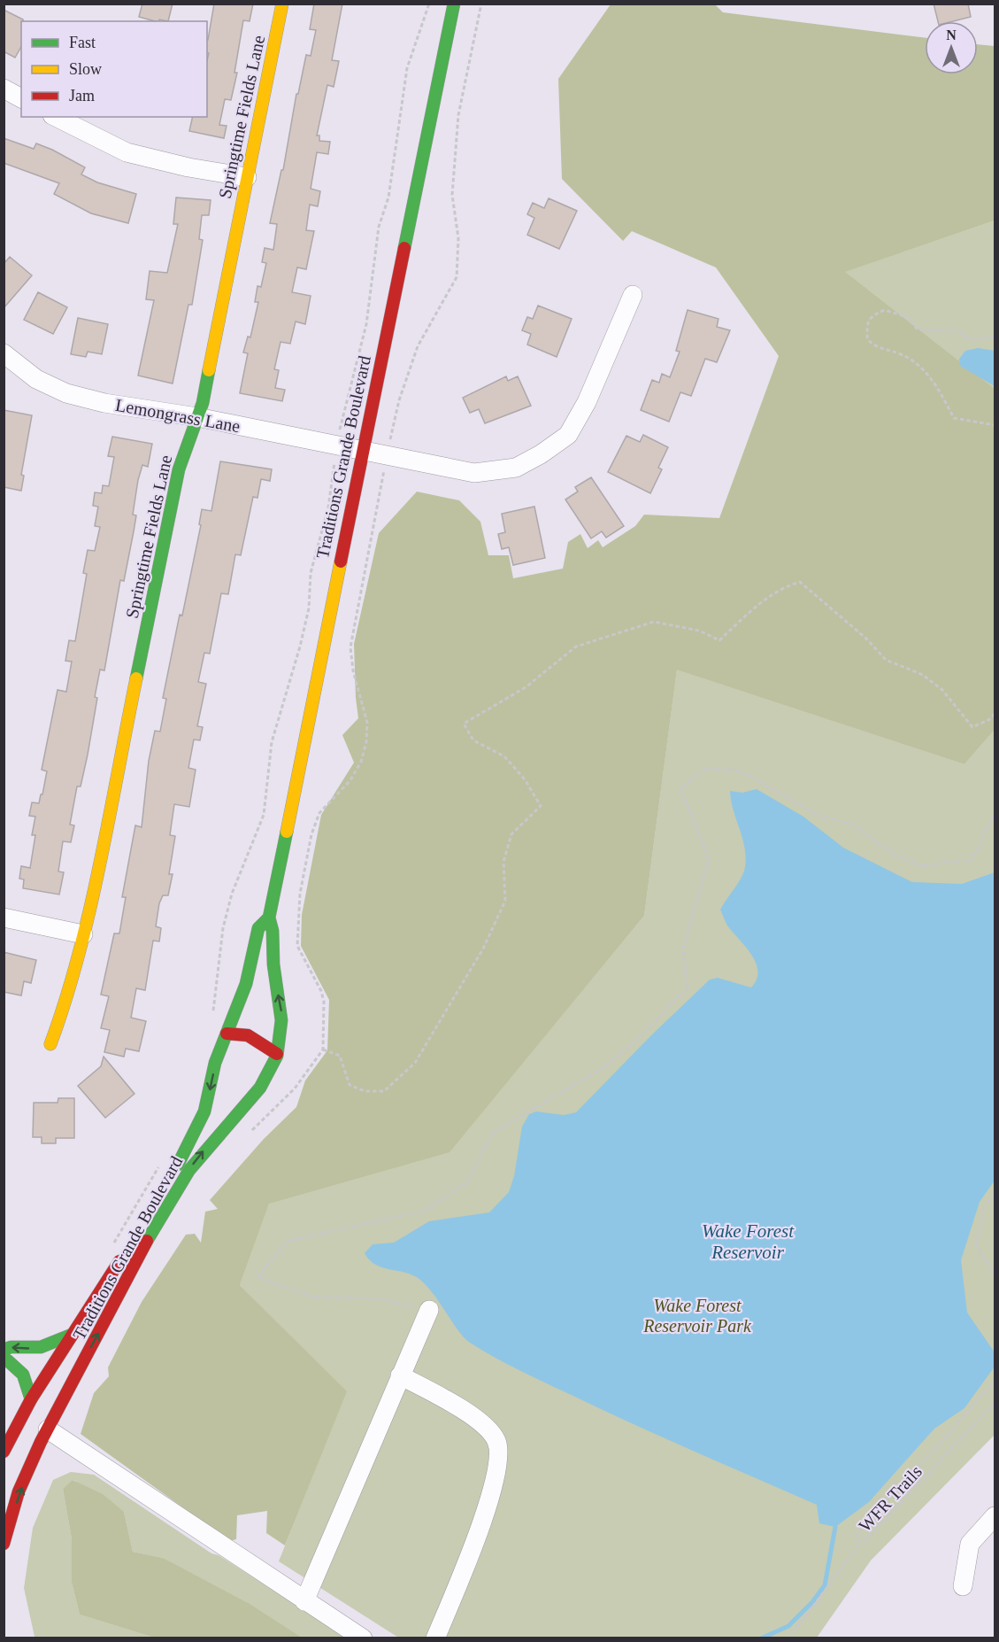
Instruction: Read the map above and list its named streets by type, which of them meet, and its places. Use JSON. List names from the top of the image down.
{
  "streets": {
    "main road": ["Springtime Fields Lane", "Traditions Grande Boulevard"],
    "street": ["Lemongrass Lane"],
    "path": ["WFR Trails"]
  },
  "crossings": [
    ["Springtime Fields Lane", "Lemongrass Lane"],
    ["Lemongrass Lane", "Traditions Grande Boulevard"]
  ],
  "water": ["Wake Forest Reservoir"],
  "parks": ["Wake Forest Reservoir Park"],
  "legend": ["Fast", "Slow", "Jam"],
  "north": "top"
}
